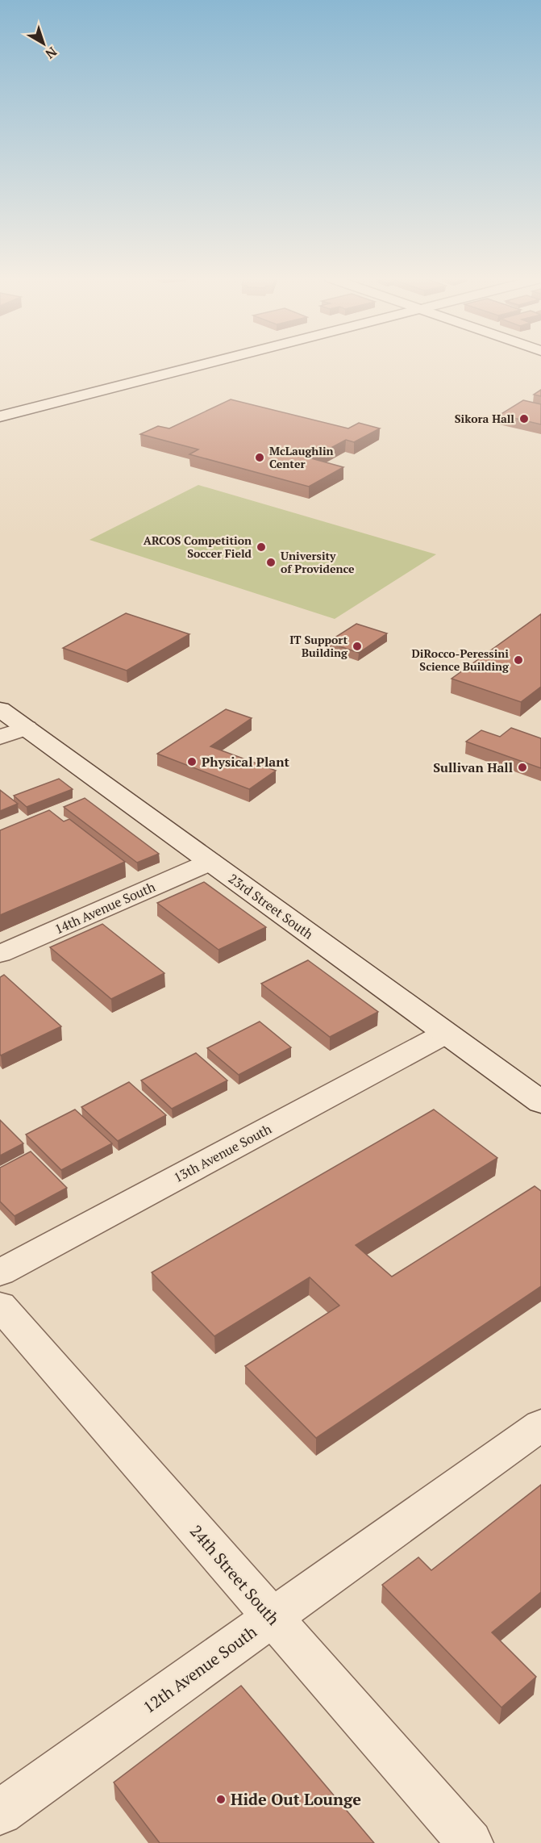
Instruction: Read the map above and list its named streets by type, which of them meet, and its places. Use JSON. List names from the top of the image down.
{
  "streets": {
    "street": [
      "23rd Street South",
      "14th Avenue South",
      "13th Avenue South",
      "24th Street South",
      "12th Avenue South"
    ]
  },
  "crossings": [
    ["23rd Street South", "14th Avenue South"],
    ["23rd Street South", "13th Avenue South"],
    ["24th Street South", "12th Avenue South"]
  ],
  "places": [
    "Sikora Hall",
    "McLaughlin Center",
    "ARCOS Competition Soccer Field",
    "University of Providence",
    "IT Support Building",
    "DiRocco-Peressini Science Building",
    "Physical Plant",
    "Sullivan Hall",
    "Hide Out Lounge"
  ],
  "north": "bottom right"
}
